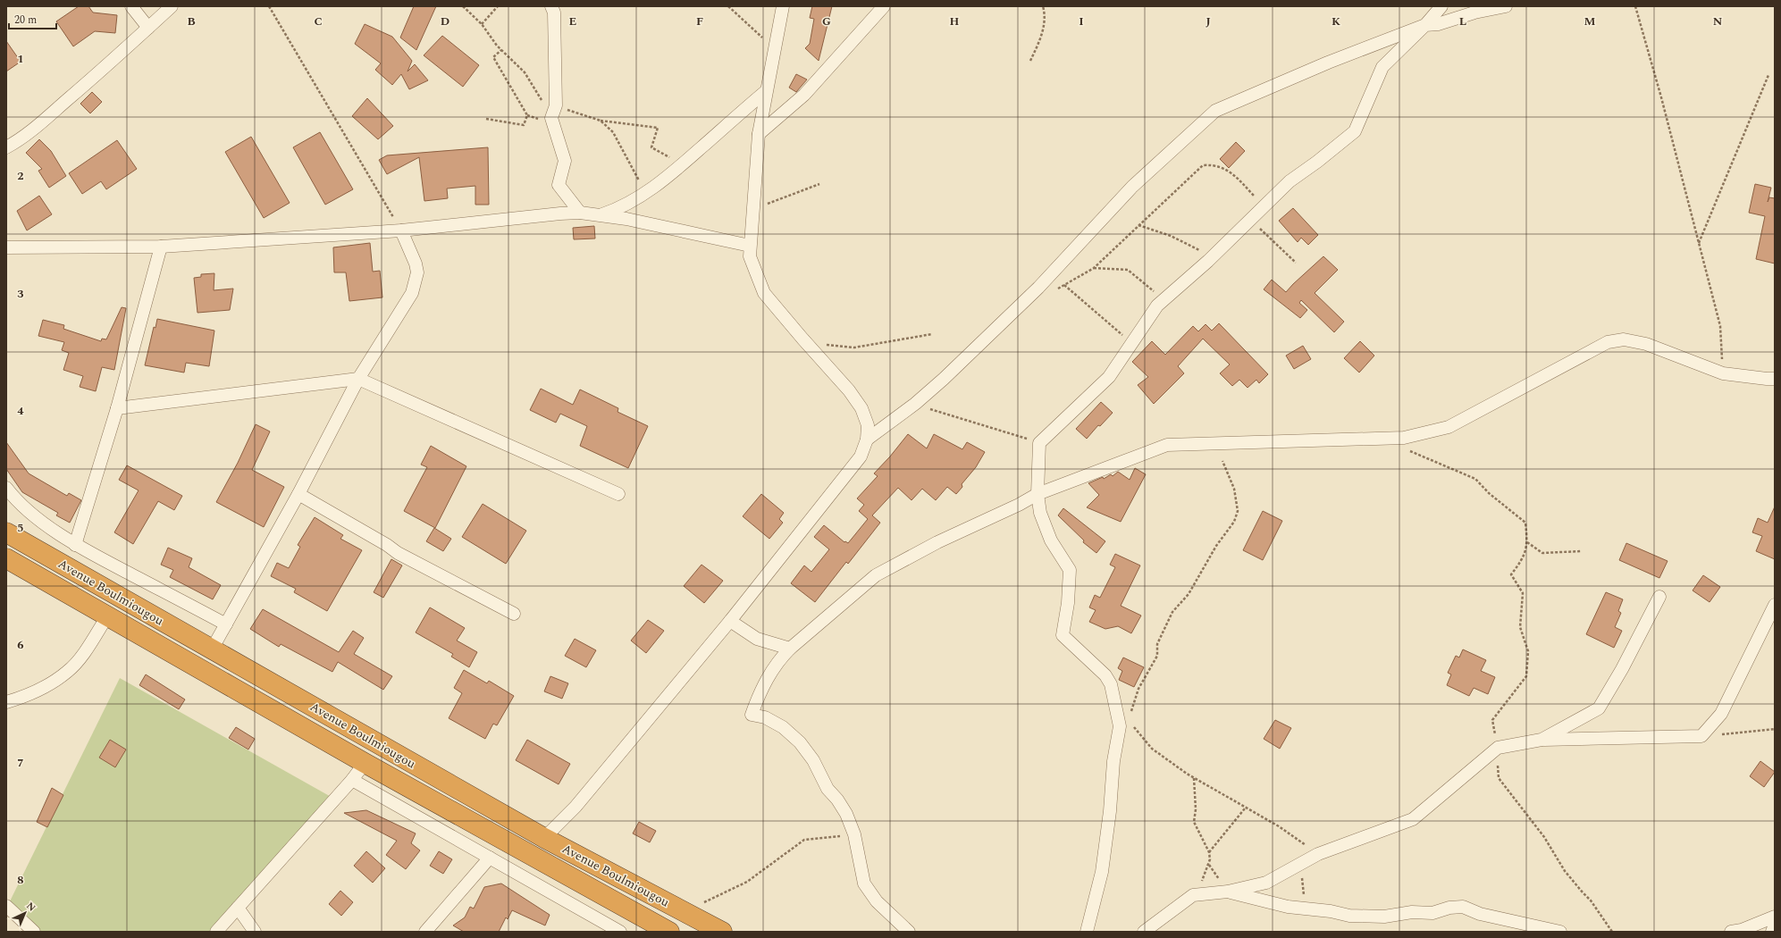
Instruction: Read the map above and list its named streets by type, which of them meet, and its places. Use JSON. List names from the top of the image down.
{
  "streets": {
    "highway": ["Avenue Boulmiougou"]
  },
  "scale_bar": "20 m",
  "north": "top right",
  "grid": {
    "columns": [
      "B",
      "C",
      "D",
      "E",
      "F",
      "G",
      "H",
      "I",
      "J",
      "K",
      "L",
      "M",
      "N"
    ],
    "rows": [
      "1",
      "2",
      "3",
      "4",
      "5",
      "6",
      "7",
      "8"
    ]
  }
}
